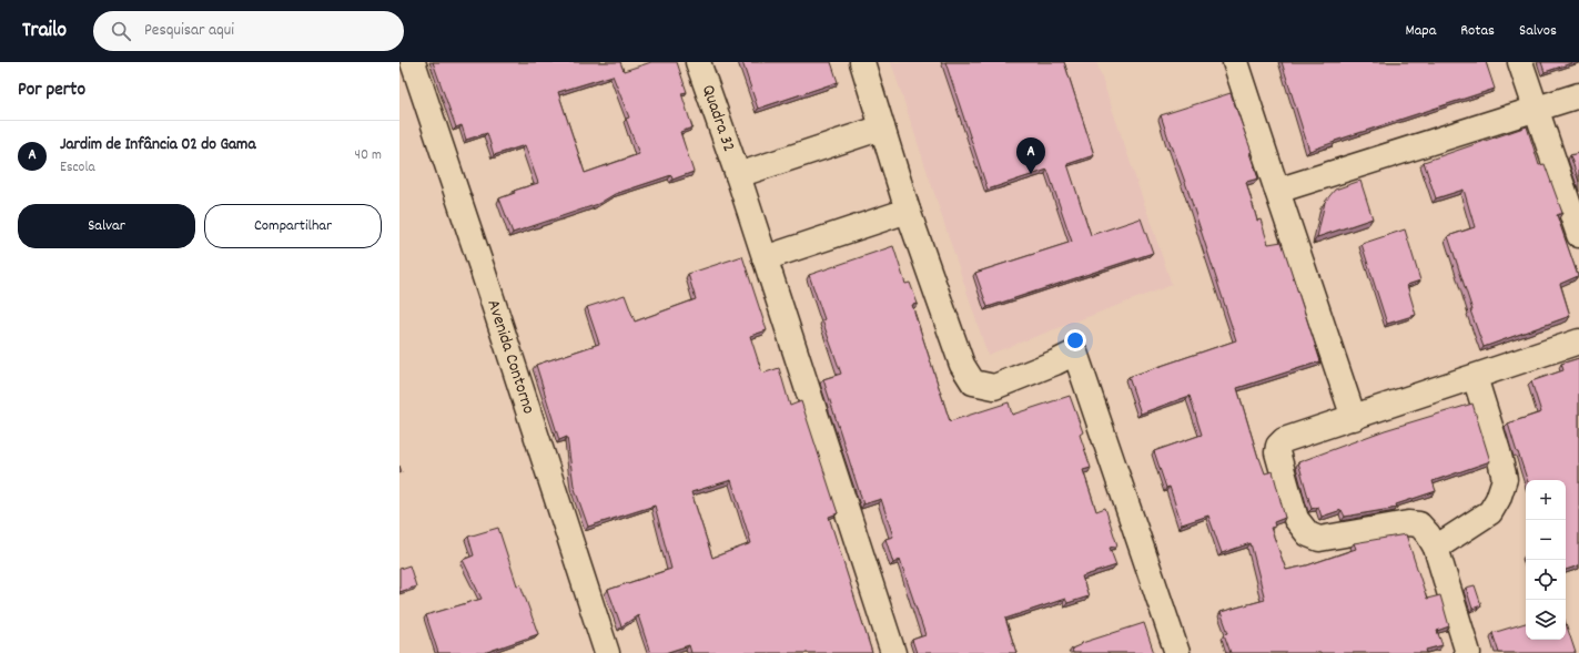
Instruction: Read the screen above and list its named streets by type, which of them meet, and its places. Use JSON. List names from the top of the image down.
{
  "streets": {
    "street": ["Quadra 32", "Avenida Contorno"]
  },
  "page": {
    "header": "Trailo",
    "search": "Pesquisar aqui",
    "nav": ["Mapa", "Rotas", "Salvos"],
    "heading": "Por perto",
    "list": [
      {
        "mark": "A",
        "name": "Jardim de Infância 02 do Gama",
        "note": "Escola",
        "value": "40 m"
      }
    ],
    "pins": "A",
    "buttons": ["Salvar", "Compartilhar"],
    "map_buttons": ["+", "−"]
  }
}
